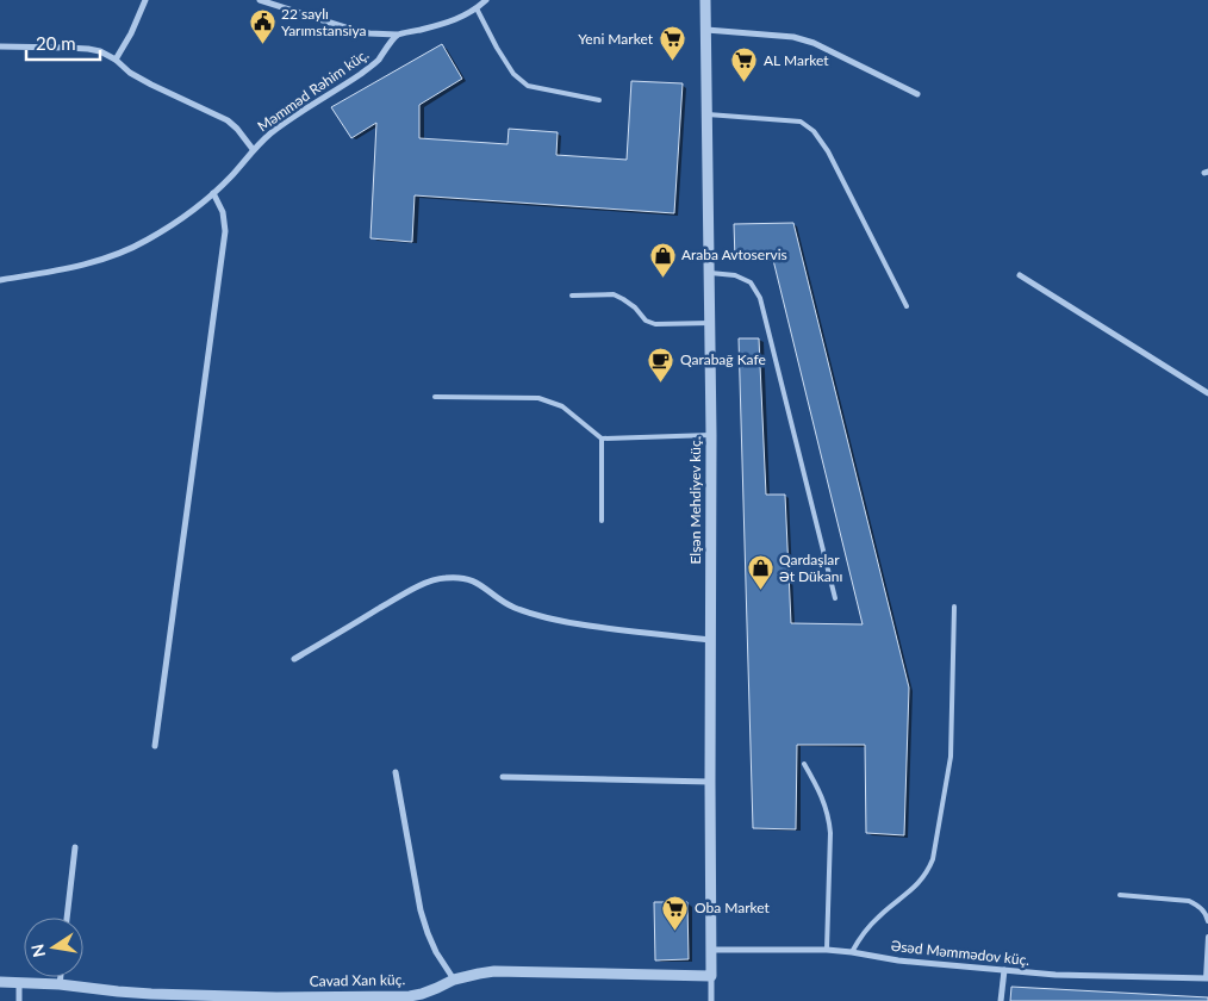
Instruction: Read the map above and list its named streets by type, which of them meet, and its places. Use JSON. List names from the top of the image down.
{
  "streets": {
    "street": [
      "Məmməd Rəhim küç.",
      "Elşən Mehdiyev küç.",
      "Əsəd Məmmədov küç.",
      "Cavad Xan küç."
    ]
  },
  "crossings": [
    ["Elşən Mehdiyev küç.", "Əsəd Məmmədov küç."],
    ["Elşən Mehdiyev küç.", "Cavad Xan küç."]
  ],
  "places": {
    "public building": ["22 saylı Yarımstansiya"],
    "supermarket": ["Yeni Market", "AL Market", "Oba Market"],
    "shop": ["Araba Avtoservis", "Qardaşlar Ət Dükanı"],
    "cafe": ["Qarabağ Kafe"]
  },
  "scale_bar": "20 m",
  "north": "left"
}
